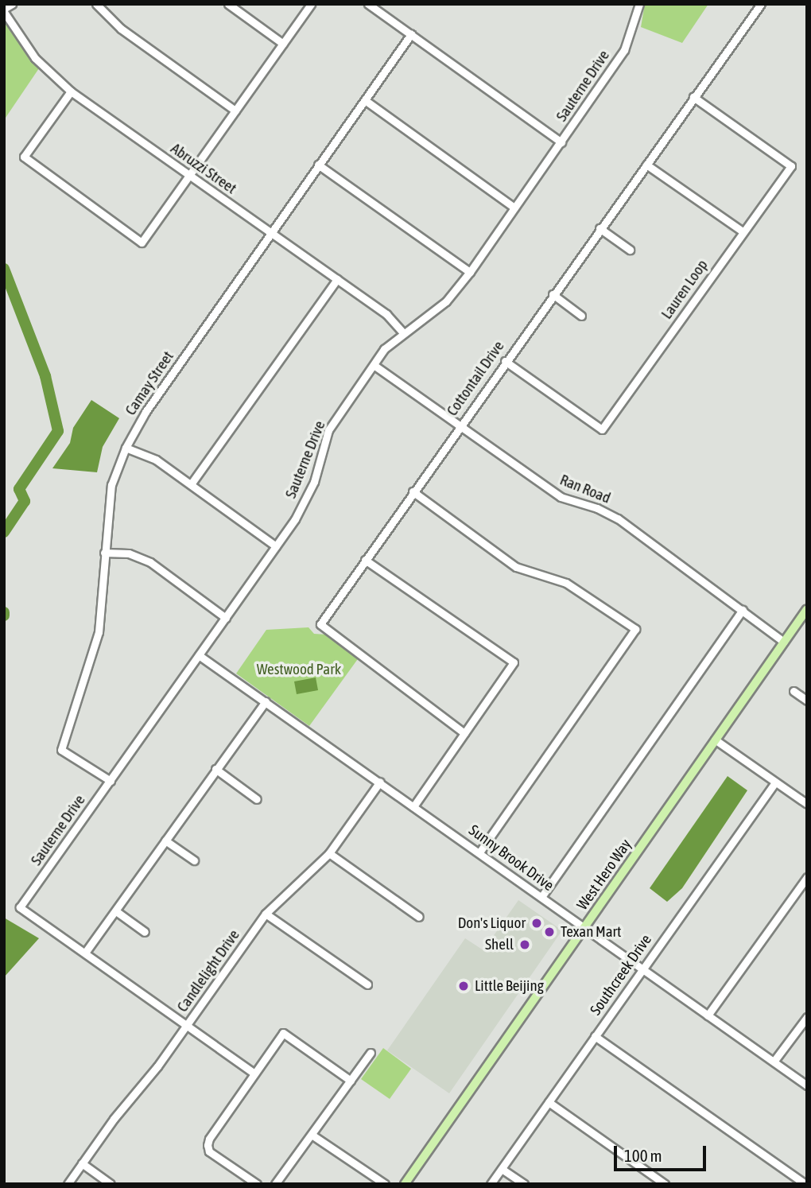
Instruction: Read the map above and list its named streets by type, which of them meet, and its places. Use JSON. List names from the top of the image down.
{
  "streets": {
    "main road": ["West Hero Way"],
    "street": [
      "Sauterne Drive",
      "Abruzzi Street",
      "Lauren Loop",
      "Cottontail Drive",
      "Camay Street",
      "Ran Road",
      "Sunny Brook Drive",
      "Candlelight Drive",
      "Southcreek Drive"
    ]
  },
  "crossings": [
    ["Sauterne Drive", "Abruzzi Street"],
    ["Sauterne Drive", "Camay Street"],
    ["Sauterne Drive", "Ran Road"],
    ["Sauterne Drive", "Sunny Brook Drive"],
    ["Abruzzi Street", "Camay Street"],
    ["Lauren Loop", "Cottontail Drive"],
    ["Cottontail Drive", "Ran Road"],
    ["Ran Road", "West Hero Way"],
    ["Sunny Brook Drive", "West Hero Way"],
    ["Sunny Brook Drive", "Candlelight Drive"],
    ["Sunny Brook Drive", "Southcreek Drive"]
  ],
  "parks": ["Westwood Park"],
  "places": [
    "Don's Liquor",
    "Texan Mart",
    "Shell",
    "Little Beijing"
  ],
  "scale_bar": "100 m"
}
